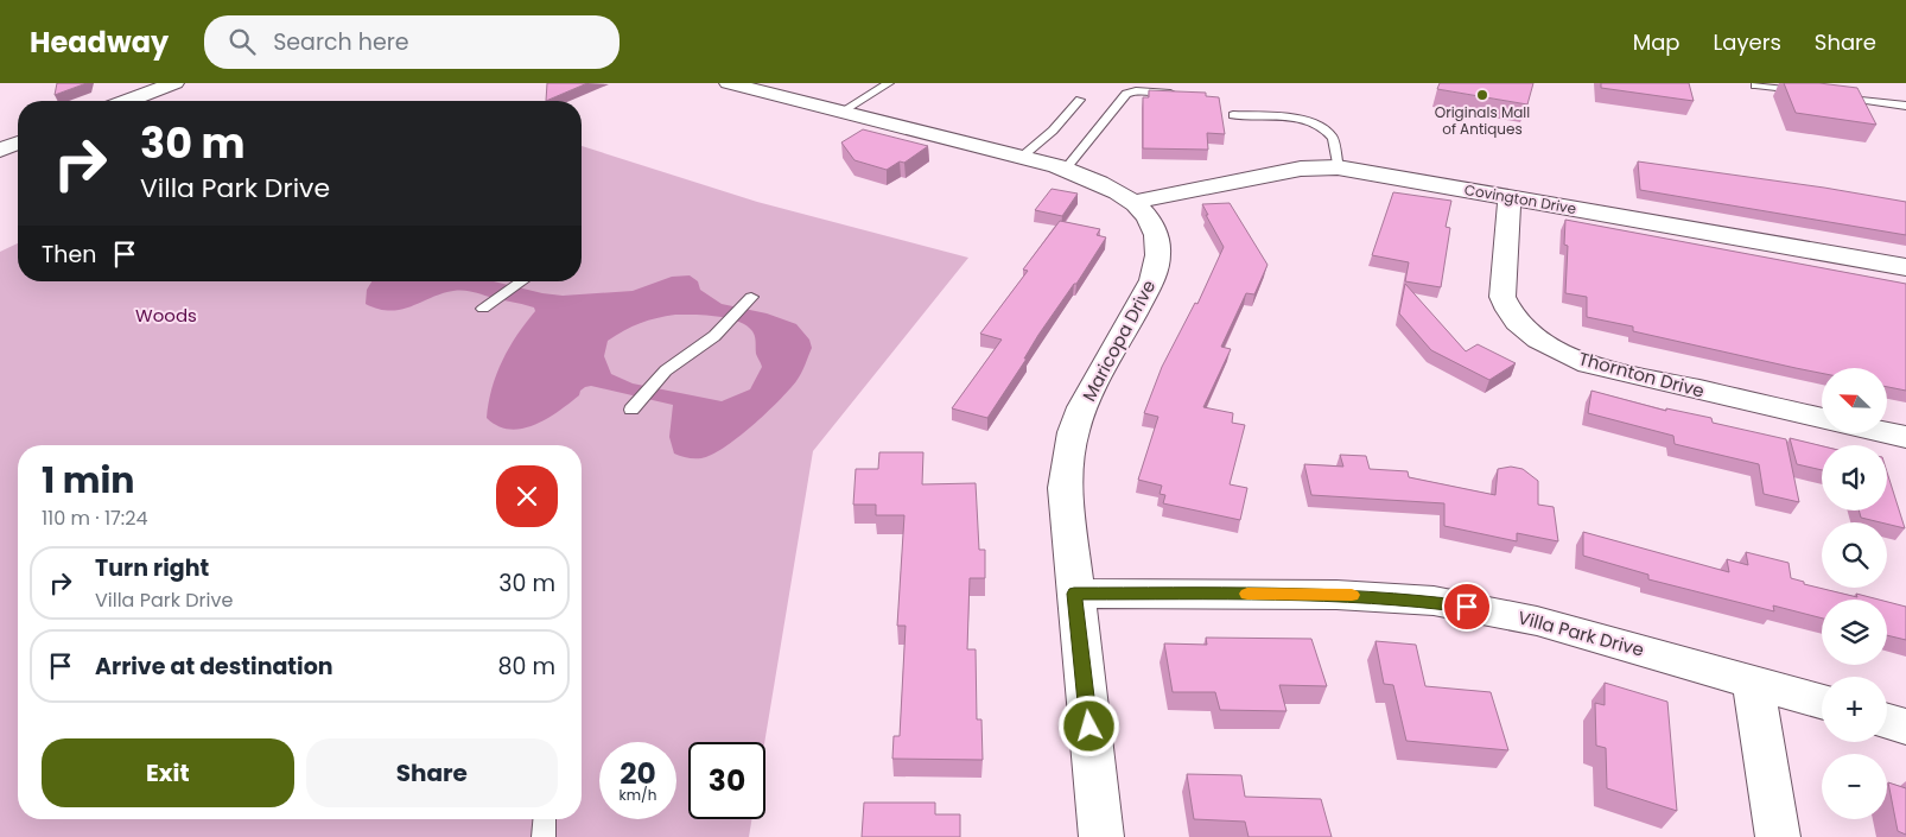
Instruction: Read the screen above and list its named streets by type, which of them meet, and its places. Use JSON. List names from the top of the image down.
{
  "streets": {
    "street": [
      "Covington Drive",
      "Maricopa Drive",
      "Thornton Drive",
      "Villa Park Drive"
    ]
  },
  "crossings": [
    ["Covington Drive", "Maricopa Drive"],
    ["Covington Drive", "Thornton Drive"],
    ["Maricopa Drive", "Villa Park Drive"]
  ],
  "parks": ["Woods"],
  "places": ["Originals Mall of Antiques"],
  "north": "top left",
  "page": {
    "header": "Headway",
    "search": "Search here",
    "nav": ["Map", "Layers", "Share"],
    "turn": ["30 m", "Villa Park Drive"],
    "then": "Then",
    "map_buttons": ["+", "−"],
    "heading": ["1 min", "110 m · 17:24"],
    "list": [
      {
        "name": "Turn right",
        "note": "Villa Park Drive",
        "value": "30 m"
      },
      {
        "name": "Arrive at destination",
        "value": "80 m"
      }
    ],
    "buttons": ["Exit", "Share"],
    "speed": "20 km/h",
    "limit": "30"
  }
}
